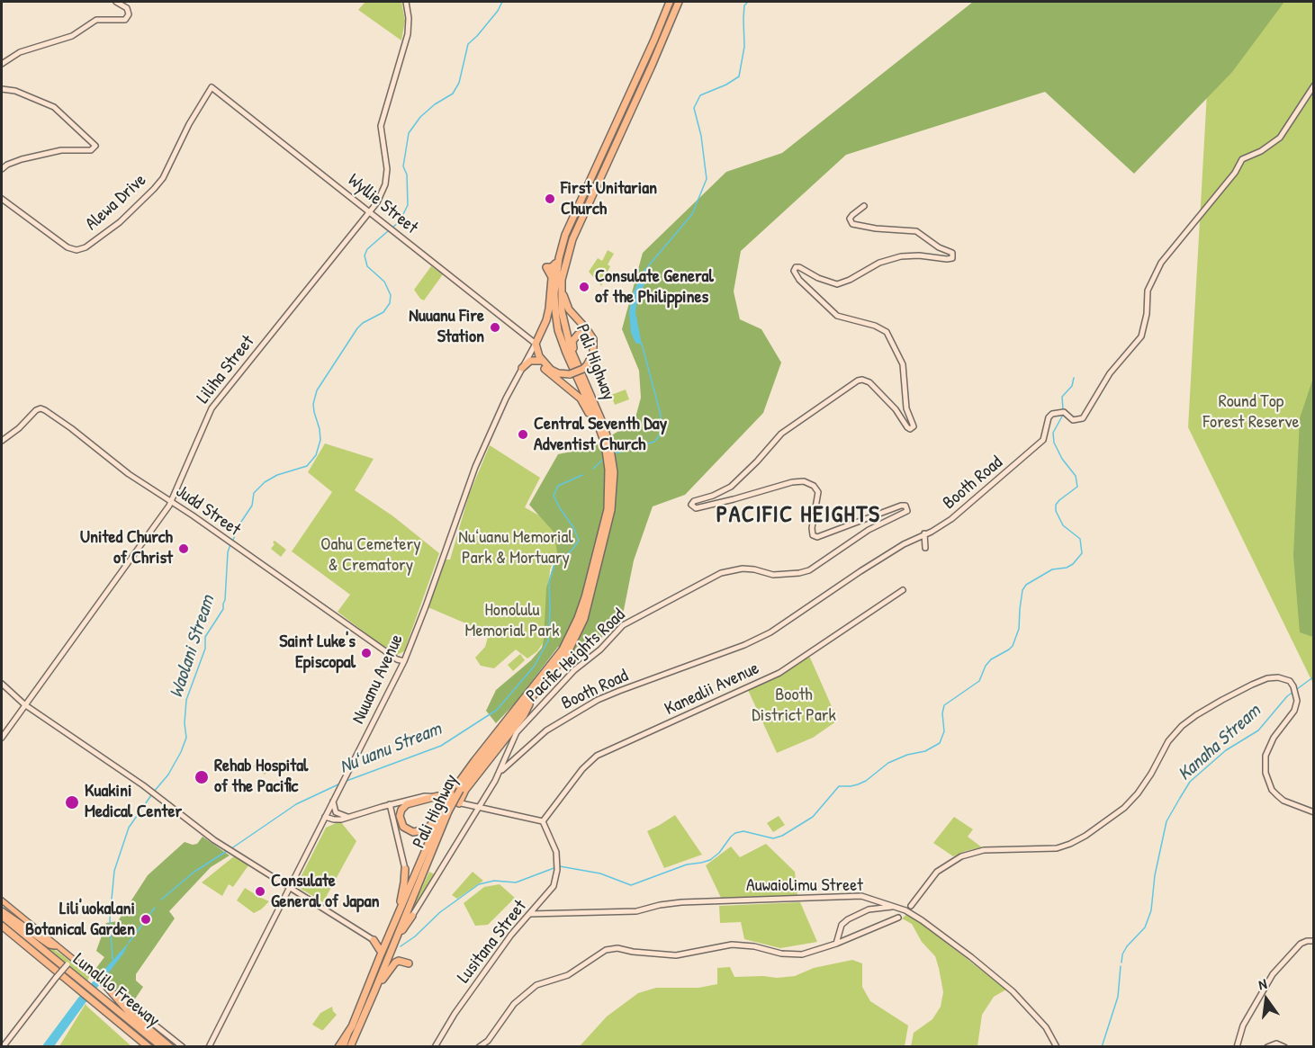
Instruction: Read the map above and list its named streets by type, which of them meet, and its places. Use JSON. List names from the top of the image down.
{
  "streets": {
    "highway": ["Pali Highway", "Lunalilo Freeway"],
    "street": [
      "Alewa Drive",
      "Wyllie Street",
      "Liliha Street",
      "Booth Road",
      "Judd Street",
      "Pacific Heights Road",
      "Nuuanu Avenue",
      "Kanealii Avenue",
      "Auwaiolimu Street",
      "Lusitana Street"
    ]
  },
  "crossings": [
    ["Alewa Drive", "Wyllie Street"],
    ["Wyllie Street", "Liliha Street"],
    ["Wyllie Street", "Nuuanu Avenue"],
    ["Liliha Street", "Judd Street"],
    ["Booth Road", "Pacific Heights Road"],
    ["Judd Street", "Nuuanu Avenue"],
    ["Kanealii Avenue", "Lusitana Street"],
    ["Auwaiolimu Street", "Lusitana Street"]
  ],
  "districts": ["PACIFIC HEIGHTS"],
  "water": ["Waolani Stream", "Kanaha Stream", "Nuʻuanu Stream"],
  "parks": [
    "Round Top Forest Reserve",
    "Nuʻuanu Memorial Park & Mortuary",
    "Oahu Cemetery & Crematory",
    "Honolulu Memorial Park",
    "Booth District Park"
  ],
  "places": [
    "First Unitarian Church",
    "Consulate General of the Philippines",
    "Nuuanu Fire Station",
    "Central Seventh Day Adventist Church",
    "United Church of Christ",
    "Saint Luke's Episcopal",
    "Rehab Hospital of the Pacific",
    "Kuakini Medical Center",
    "Consulate General of Japan",
    "Lili'uokalani Botanical Garden"
  ],
  "north": "top"
}
